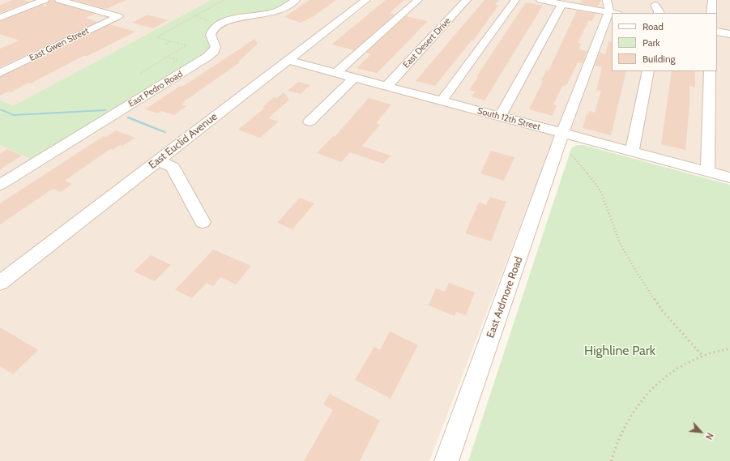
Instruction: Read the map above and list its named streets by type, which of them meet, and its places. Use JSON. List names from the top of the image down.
{
  "streets": {
    "street": [
      "East Desert Drive",
      "East Gwen Street",
      "East Pedro Road",
      "South 12th Street",
      "East Euclid Avenue",
      "East Ardmore Road"
    ]
  },
  "crossings": [
    ["East Desert Drive", "South 12th Street"],
    ["South 12th Street", "East Euclid Avenue"],
    ["South 12th Street", "East Ardmore Road"]
  ],
  "parks": ["Highline Park"],
  "legend": ["Road", "Park", "Building"],
  "north": "bottom right"
}
